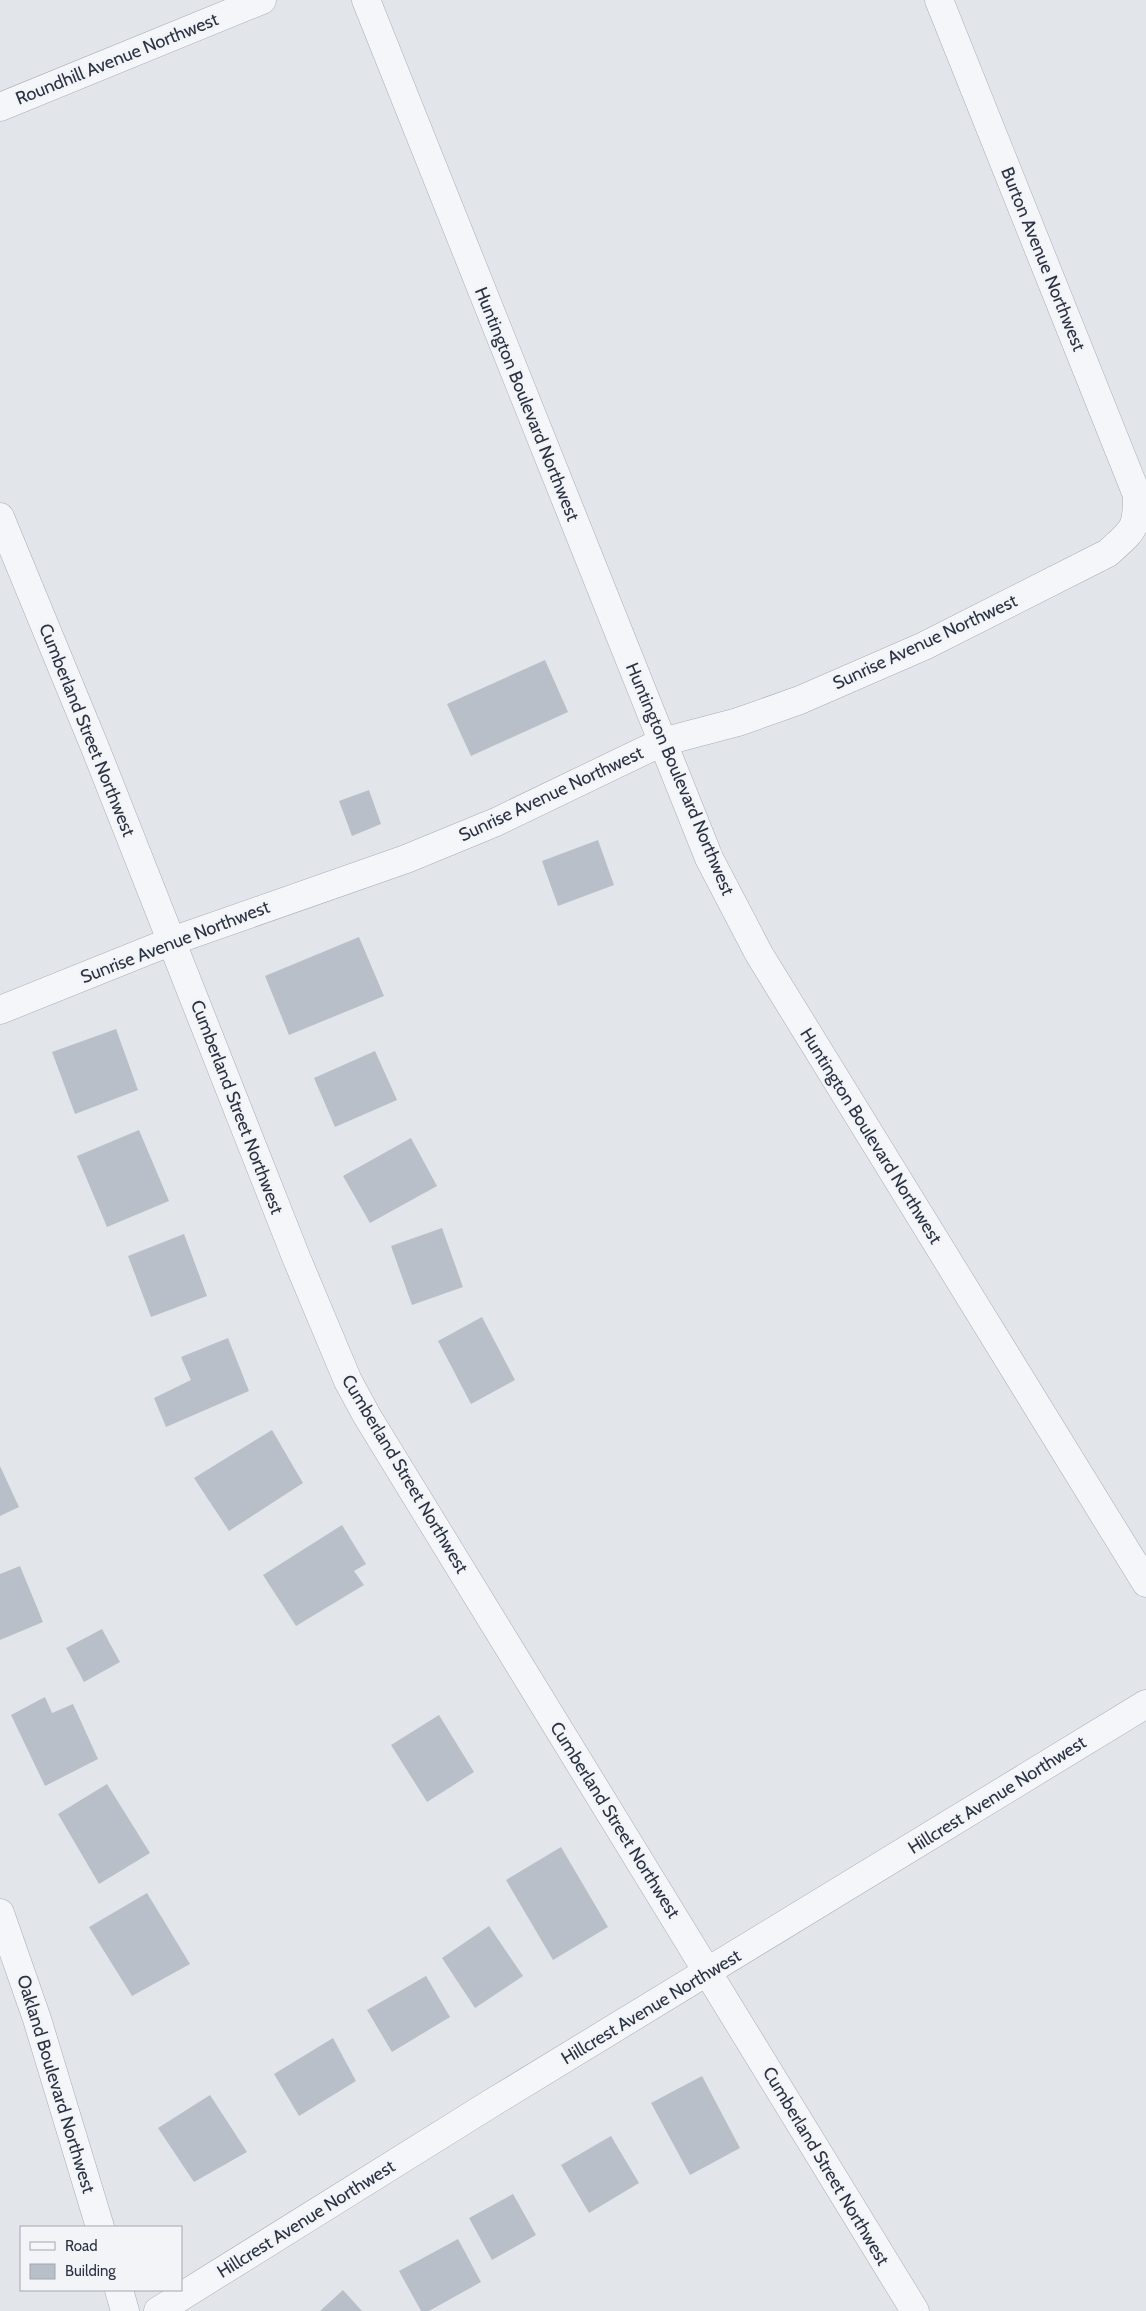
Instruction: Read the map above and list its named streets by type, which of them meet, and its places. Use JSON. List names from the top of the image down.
{
  "streets": {
    "street": [
      "Roundhill Avenue Northwest",
      "Burton Avenue Northwest",
      "Huntington Boulevard Northwest",
      "Sunrise Avenue Northwest",
      "Cumberland Street Northwest",
      "Hillcrest Avenue Northwest",
      "Oakland Boulevard Northwest"
    ]
  },
  "crossings": [
    ["Burton Avenue Northwest", "Sunrise Avenue Northwest"],
    ["Huntington Boulevard Northwest", "Sunrise Avenue Northwest"],
    ["Sunrise Avenue Northwest", "Cumberland Street Northwest"],
    ["Cumberland Street Northwest", "Hillcrest Avenue Northwest"]
  ],
  "legend": ["Road", "Building"]
}
